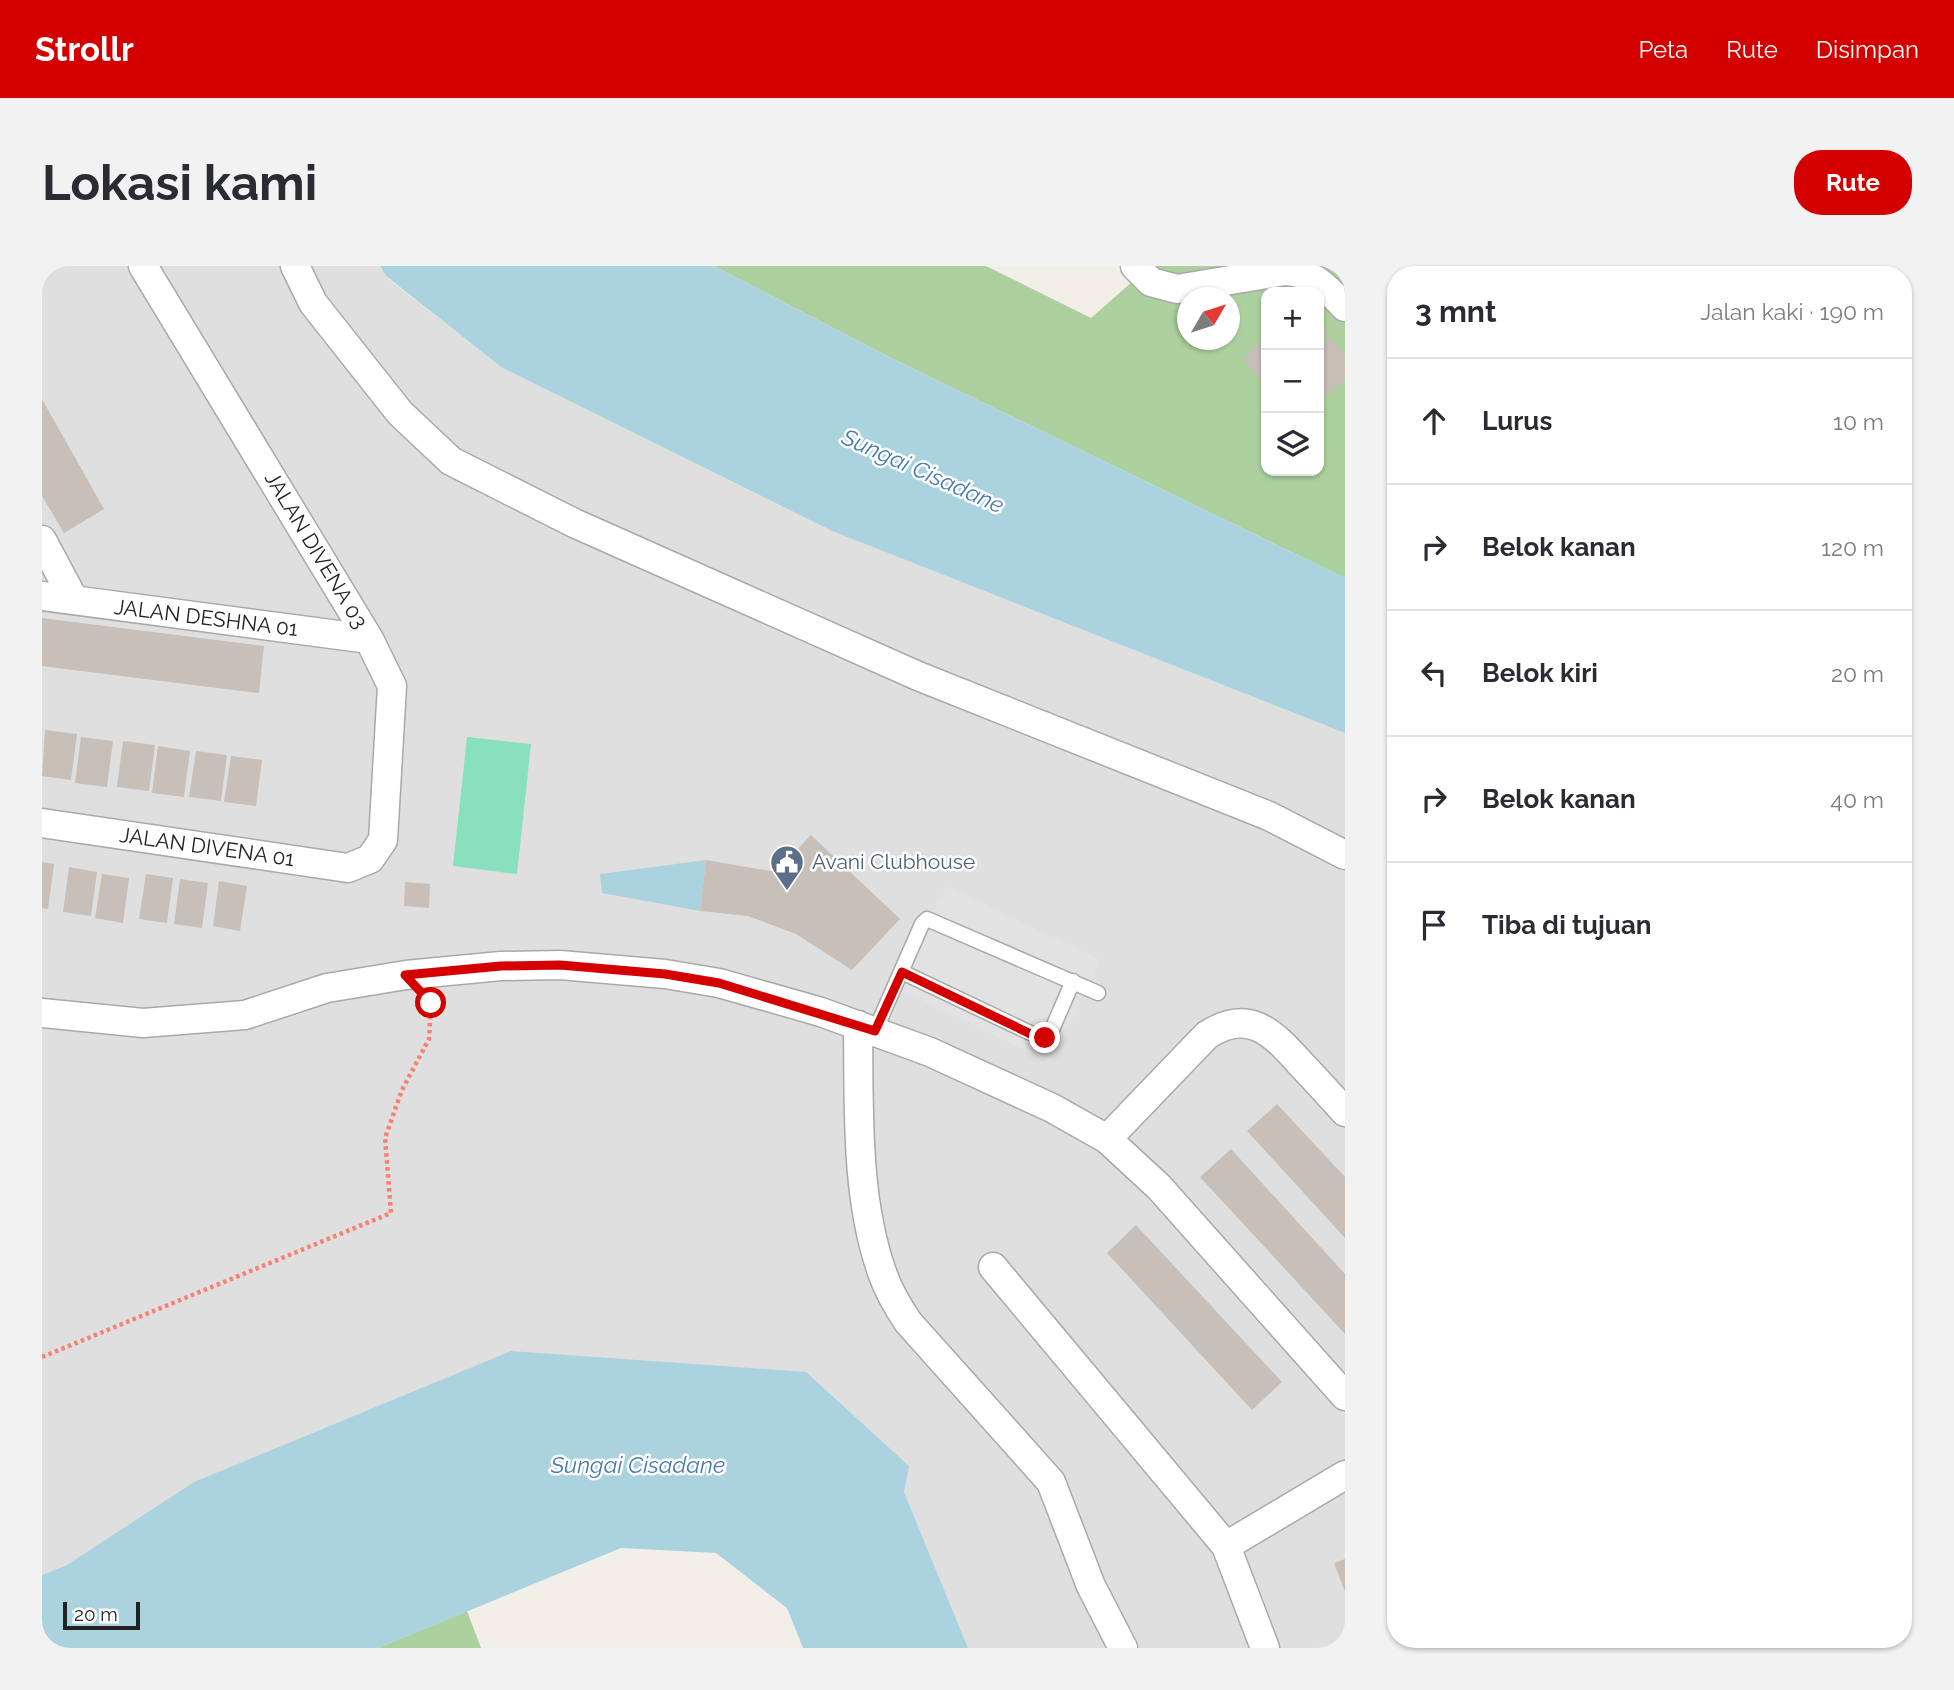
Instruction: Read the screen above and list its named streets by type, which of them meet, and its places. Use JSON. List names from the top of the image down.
{
  "streets": {
    "street": ["JALAN DIVENA 03", "JALAN DESHNA 01", "JALAN DIVENA 01"]
  },
  "crossings": [
    ["JALAN DIVENA 03", "JALAN DESHNA 01"],
    ["JALAN DIVENA 03", "JALAN DIVENA 01"]
  ],
  "water": ["Sungai Cisadane"],
  "places": {
    "public building": ["Avani Clubhouse"]
  },
  "scale_bar": "20 m",
  "north": "top right",
  "page": {
    "header": "Strollr",
    "nav": ["Peta", "Rute", "Disimpan"],
    "buttons": "Rute",
    "title": "Lokasi kami",
    "heading": ["3 mnt", "Jalan kaki · 190 m"],
    "map_buttons": ["+", "−"],
    "list": [
      ["Lurus", "10 m"],
      ["Belok kanan", "120 m"],
      ["Belok kiri", "20 m"],
      ["Belok kanan", "40 m"],
      "Tiba di tujuan"
    ],
    "scale": "20 m"
  }
}
